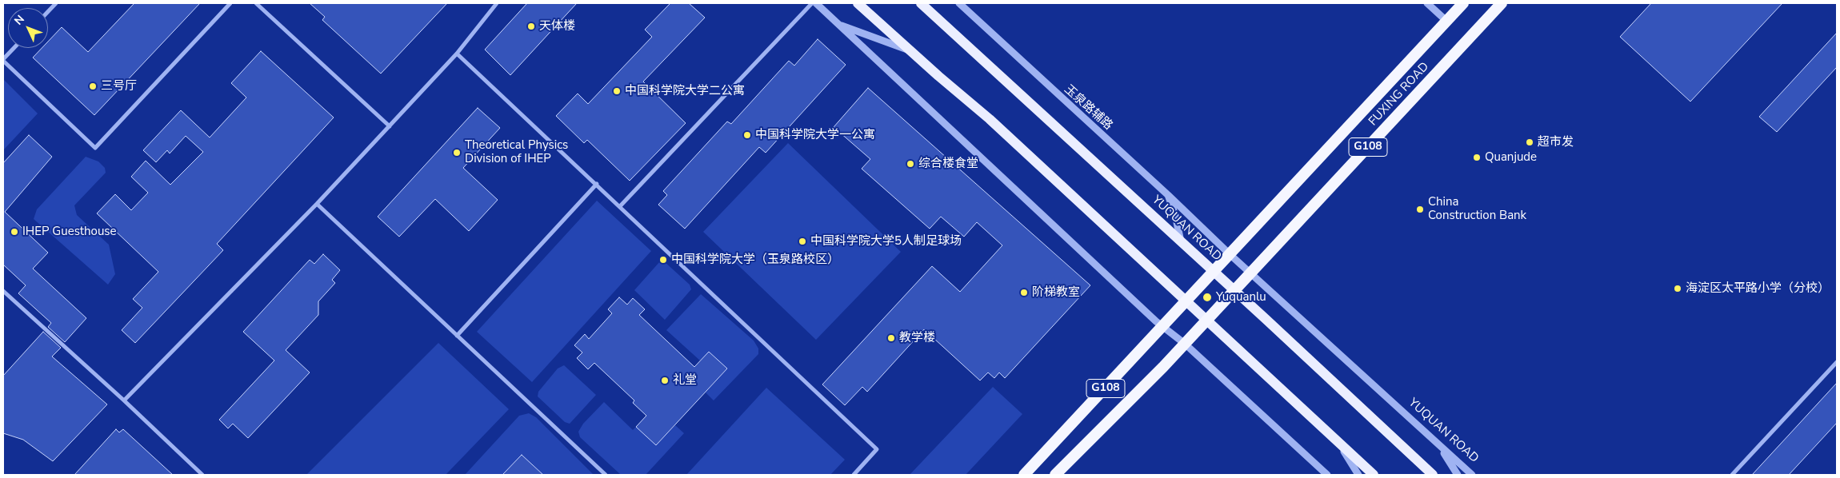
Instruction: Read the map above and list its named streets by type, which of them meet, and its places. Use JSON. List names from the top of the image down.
{
  "streets": {
    "highway": ["FUXING ROAD", "G108"],
    "main road": ["YUQUAN ROAD"],
    "street": ["玉泉路辅路"]
  },
  "crossings": [
    ["FUXING ROAD", "G108"],
    ["FUXING ROAD", "YUQUAN ROAD"],
    ["玉泉路辅路", "YUQUAN ROAD"],
    ["G108", "YUQUAN ROAD"]
  ],
  "places": [
    "天体楼",
    "三号厅",
    "中国科学院大学二公寓",
    "中国科学院大学一公寓",
    "超市发",
    "Theoretical Physics Division of IHEP",
    "Quanjude",
    "综合楼食堂",
    "China Construction Bank",
    "IHEP Guesthouse",
    "中国科学院大学5人制足球场",
    "中国科学院大学（玉泉路校区）",
    "海淀区太平路小学（分校）",
    "阶梯教室",
    "Yuquanlu",
    "教学楼",
    "礼堂"
  ],
  "north": "top left"
}
